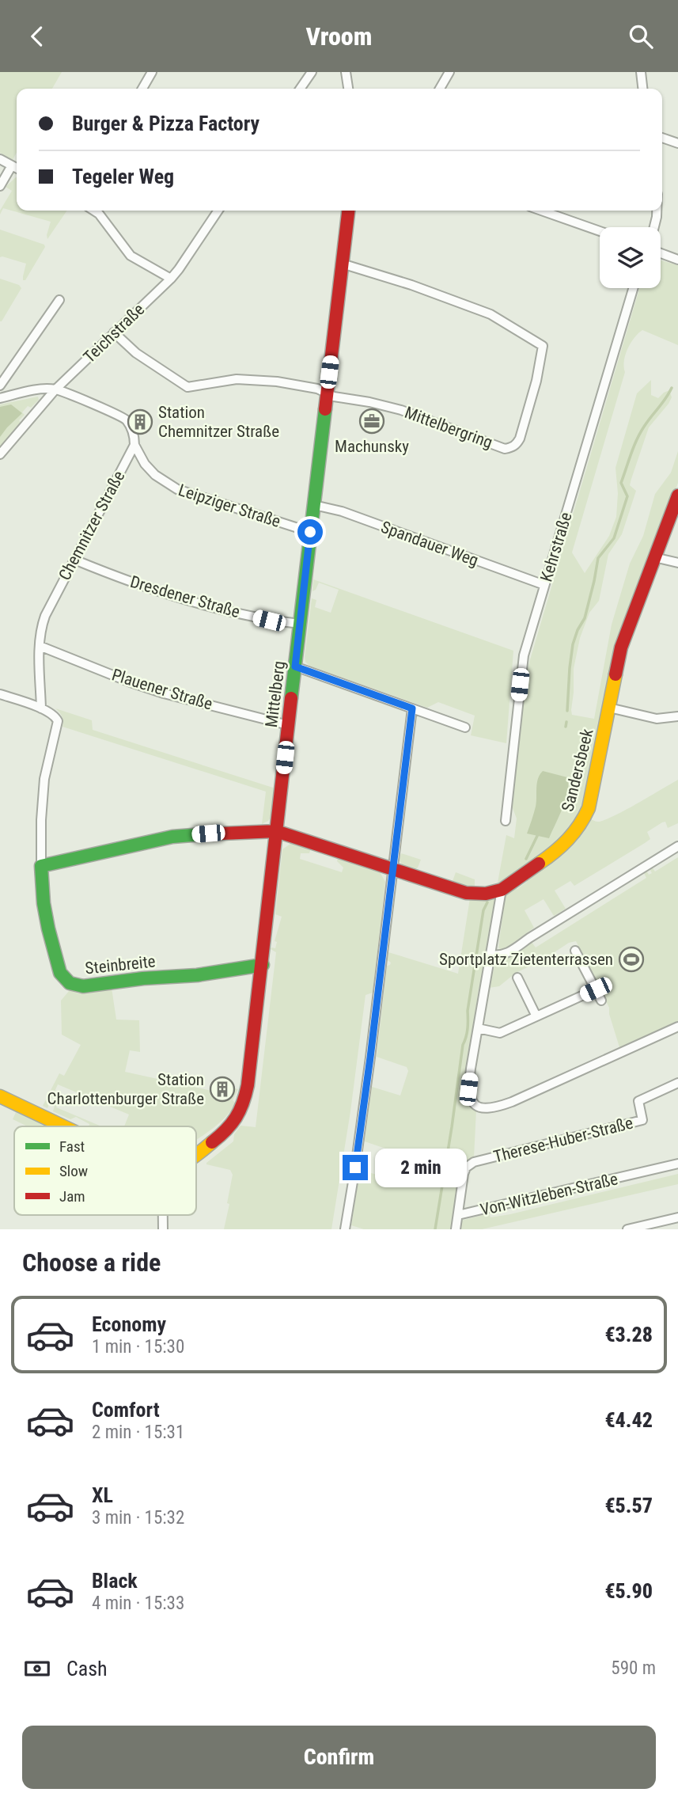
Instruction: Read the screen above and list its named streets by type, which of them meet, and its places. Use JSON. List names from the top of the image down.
{
  "streets": {
    "street": [
      "Teichstraße",
      "Mittelbergring",
      "Leipziger Straße",
      "Chemnitzer Straße",
      "Spandauer Weg",
      "Kehrstraße",
      "Dresdener Straße",
      "Plauener Straße",
      "Mittelberg",
      "Sandersbeek",
      "Steinbreite",
      "Therese-Huber-Straße",
      "Von-Witzleben-Straße"
    ]
  },
  "crossings": [
    ["Mittelbergring", "Mittelberg"],
    ["Leipziger Straße", "Chemnitzer Straße"],
    ["Leipziger Straße", "Mittelberg"],
    ["Chemnitzer Straße", "Dresdener Straße"],
    ["Chemnitzer Straße", "Plauener Straße"],
    ["Chemnitzer Straße", "Steinbreite"],
    ["Spandauer Weg", "Kehrstraße"],
    ["Spandauer Weg", "Mittelberg"],
    ["Dresdener Straße", "Mittelberg"],
    ["Plauener Straße", "Mittelberg"],
    ["Mittelberg", "Sandersbeek"],
    ["Mittelberg", "Steinbreite"],
    ["Therese-Huber-Straße", "Von-Witzleben-Straße"]
  ],
  "places": {
    "office": ["Machunsky"],
    "building": ["Station Chemnitzer Straße", "Station Charlottenburger Straße"],
    "sports": ["Sportplatz Zietenterrassen"]
  },
  "legend": ["Fast", "Slow", "Jam"],
  "page": {
    "header": "Vroom",
    "banner": ["Burger & Pizza Factory", "Tegeler Weg"],
    "bubble": "2 min",
    "heading": "Choose a ride",
    "list": [
      {
        "name": "Economy",
        "note": "1 min · 15:30",
        "value": "€3.28"
      },
      {
        "name": "Comfort",
        "note": "2 min · 15:31",
        "value": "€4.42"
      },
      {
        "name": "XL",
        "note": "3 min · 15:32",
        "value": "€5.57"
      },
      {
        "name": "Black",
        "note": "4 min · 15:33",
        "value": "€5.90"
      }
    ],
    "pay": ["Cash", "590 m"],
    "buttons": "Confirm"
  }
}
